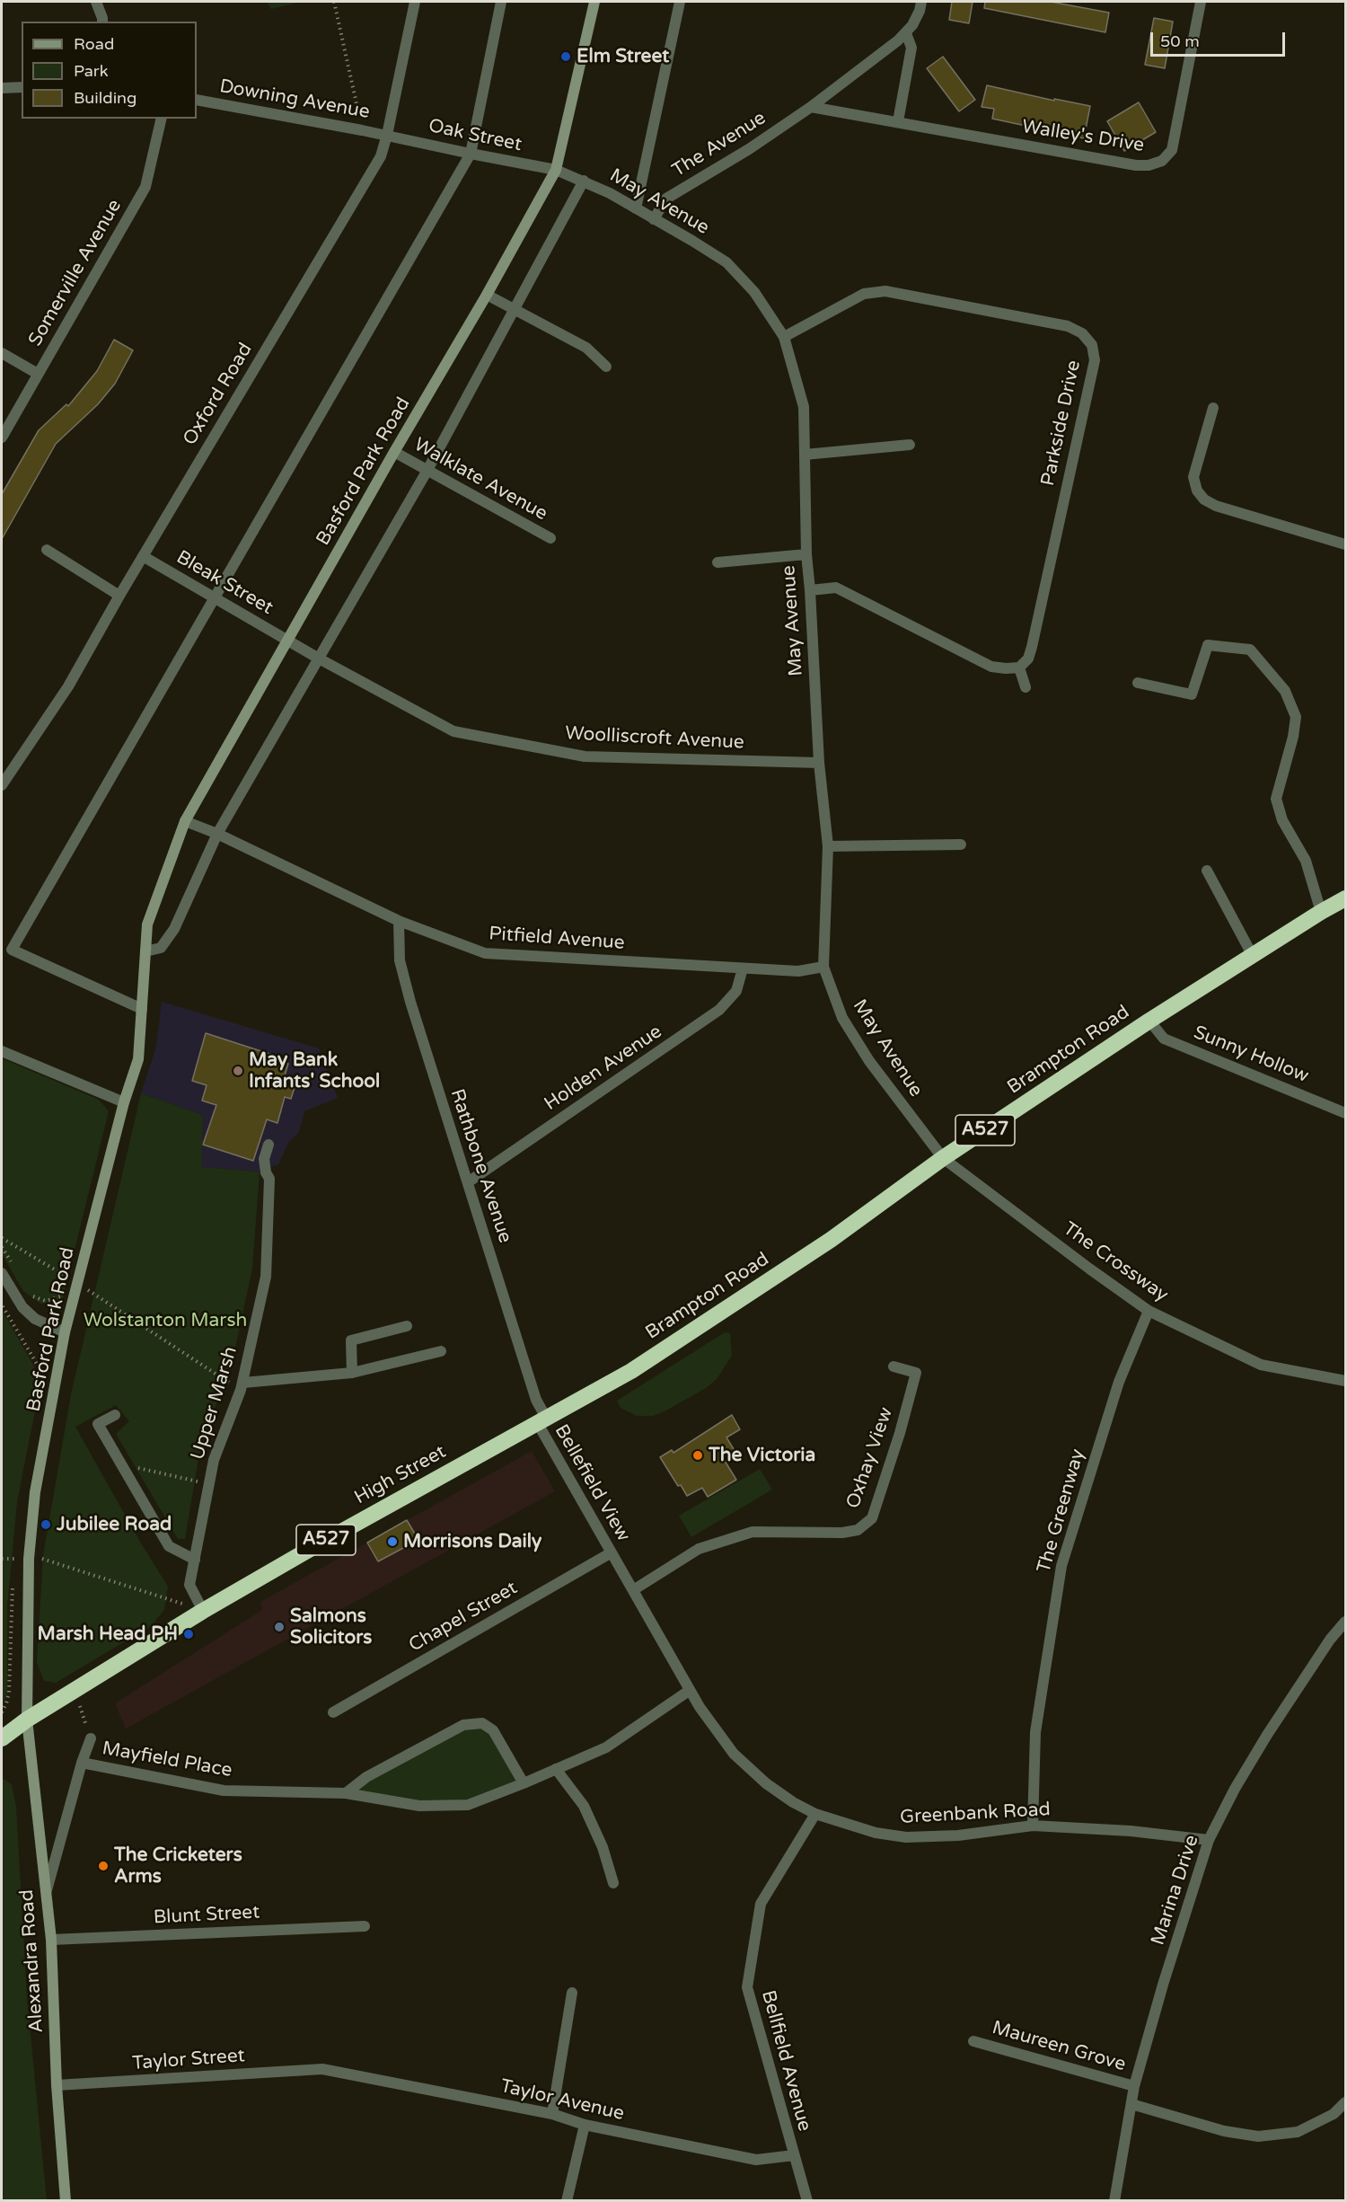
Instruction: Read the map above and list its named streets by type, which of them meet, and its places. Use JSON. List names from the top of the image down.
{
  "streets": {
    "highway": ["Brampton Road", "A527", "High Street"],
    "main road": ["Basford Park Road", "Alexandra Road"],
    "street": [
      "Downing Avenue",
      "Oak Street",
      "Walley's Drive",
      "The Avenue",
      "May Avenue",
      "Somerville Avenue",
      "Oxford Road",
      "Parkside Drive",
      "Walklate Avenue",
      "Bleak Street",
      "Woolliscroft Avenue",
      "Pitfield Avenue",
      "Sunny Hollow",
      "Holden Avenue",
      "Rathbone Avenue",
      "The Crossway",
      "Upper Marsh",
      "Oxhay View",
      "Bellefield View",
      "The Greenway",
      "Chapel Street",
      "Mayfield Place",
      "Greenbank Road",
      "Marina Drive",
      "Blunt Street",
      "Maureen Grove",
      "Taylor Street",
      "Bellfield Avenue",
      "Taylor Avenue"
    ]
  },
  "crossings": [
    ["Downing Avenue", "Oak Street"],
    ["Downing Avenue", "Oxford Road"],
    ["Oak Street", "May Avenue"],
    ["Oak Street", "Oxford Road"],
    ["Oak Street", "Basford Park Road"],
    ["The Avenue", "May Avenue"],
    ["May Avenue", "Parkside Drive"],
    ["May Avenue", "Basford Park Road"],
    ["May Avenue", "Woolliscroft Avenue"],
    ["May Avenue", "Pitfield Avenue"],
    ["May Avenue", "Brampton Road"],
    ["May Avenue", "The Crossway"],
    ["Oxford Road", "Bleak Street"],
    ["Basford Park Road", "Walklate Avenue"],
    ["Basford Park Road", "Bleak Street"],
    ["Basford Park Road", "Woolliscroft Avenue"],
    ["Basford Park Road", "Pitfield Avenue"],
    ["Basford Park Road", "A527"],
    ["Basford Park Road", "High Street"],
    ["Basford Park Road", "Alexandra Road"],
    ["Bleak Street", "Woolliscroft Avenue"],
    ["Pitfield Avenue", "Holden Avenue"],
    ["Pitfield Avenue", "Rathbone Avenue"],
    ["Brampton Road", "Sunny Hollow"],
    ["Brampton Road", "The Crossway"],
    ["Brampton Road", "High Street"],
    ["Holden Avenue", "Rathbone Avenue"],
    ["A527", "High Street"],
    ["A527", "Alexandra Road"],
    ["Rathbone Avenue", "High Street"],
    ["Rathbone Avenue", "Bellefield View"],
    ["The Crossway", "The Greenway"],
    ["Upper Marsh", "High Street"],
    ["Oxhay View", "Greenbank Road"],
    ["High Street", "Bellefield View"],
    ["High Street", "Alexandra Road"],
    ["Bellefield View", "Chapel Street"],
    ["Bellefield View", "Greenbank Road"],
    ["The Greenway", "Greenbank Road"],
    ["Chapel Street", "Greenbank Road"],
    ["Mayfield Place", "Greenbank Road"],
    ["Mayfield Place", "Alexandra Road"],
    ["Greenbank Road", "Marina Drive"],
    ["Greenbank Road", "Bellfield Avenue"],
    ["Marina Drive", "Maureen Grove"],
    ["Blunt Street", "Alexandra Road"],
    ["Alexandra Road", "Taylor Street"],
    ["Taylor Street", "Taylor Avenue"],
    ["Bellfield Avenue", "Taylor Avenue"]
  ],
  "parks": ["Wolstanton Marsh"],
  "places": [
    "Elm Street",
    "May Bank Infants' School",
    "The Victoria",
    "Jubilee Road",
    "Morrisons Daily",
    "Salmons Solicitors",
    "Marsh Head PH",
    "The Cricketers Arms"
  ],
  "legend": ["Road", "Park", "Building"],
  "scale_bar": "50 m"
}
